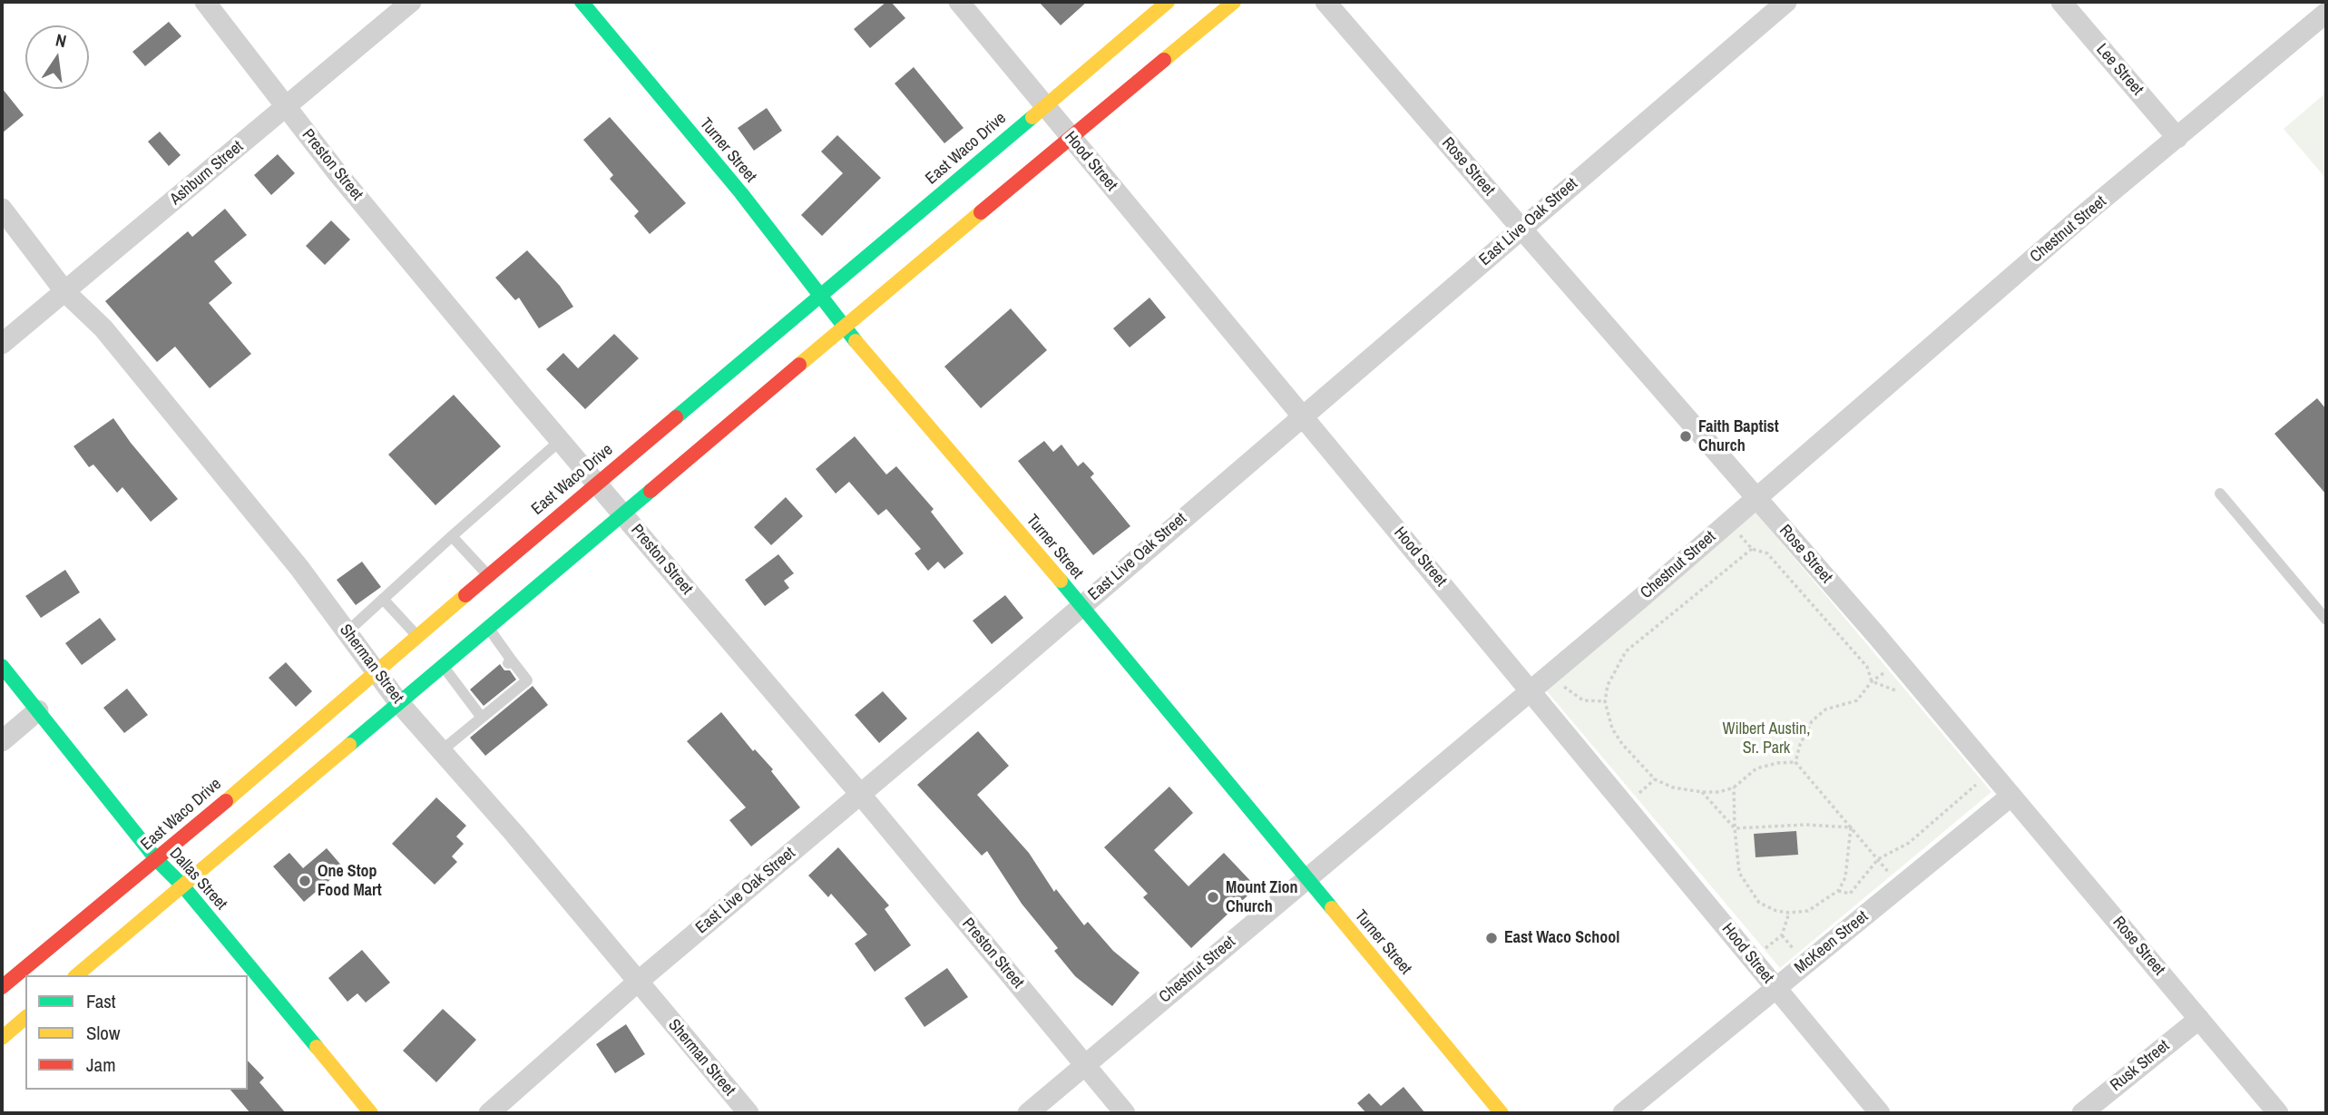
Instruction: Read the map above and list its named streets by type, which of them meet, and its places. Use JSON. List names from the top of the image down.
{
  "streets": {
    "main road": ["East Waco Drive", "Turner Street", "Dallas Street"],
    "street": [
      "Lee Street",
      "Hood Street",
      "Preston Street",
      "Rose Street",
      "Ashburn Street",
      "East Live Oak Street",
      "Chestnut Street",
      "Sherman Street",
      "McKeen Street",
      "Rusk Street"
    ]
  },
  "crossings": [
    ["Lee Street", "Chestnut Street"],
    ["East Waco Drive", "Turner Street"],
    ["East Waco Drive", "Hood Street"],
    ["East Waco Drive", "Preston Street"],
    ["East Waco Drive", "Sherman Street"],
    ["East Waco Drive", "Dallas Street"],
    ["Turner Street", "East Live Oak Street"],
    ["Turner Street", "Chestnut Street"],
    ["Hood Street", "East Live Oak Street"],
    ["Hood Street", "Chestnut Street"],
    ["Hood Street", "McKeen Street"],
    ["Preston Street", "Ashburn Street"],
    ["Preston Street", "East Live Oak Street"],
    ["Preston Street", "Chestnut Street"],
    ["Rose Street", "East Live Oak Street"],
    ["Rose Street", "Chestnut Street"],
    ["Rose Street", "McKeen Street"],
    ["Rose Street", "Rusk Street"],
    ["Ashburn Street", "Sherman Street"],
    ["East Live Oak Street", "Sherman Street"]
  ],
  "parks": ["Wilbert Austin, Sr. Park"],
  "places": [
    "Faith Baptist Church",
    "One Stop Food Mart",
    "Mount Zion Church",
    "East Waco School"
  ],
  "legend": ["Fast", "Slow", "Jam"],
  "north": "top"
}
